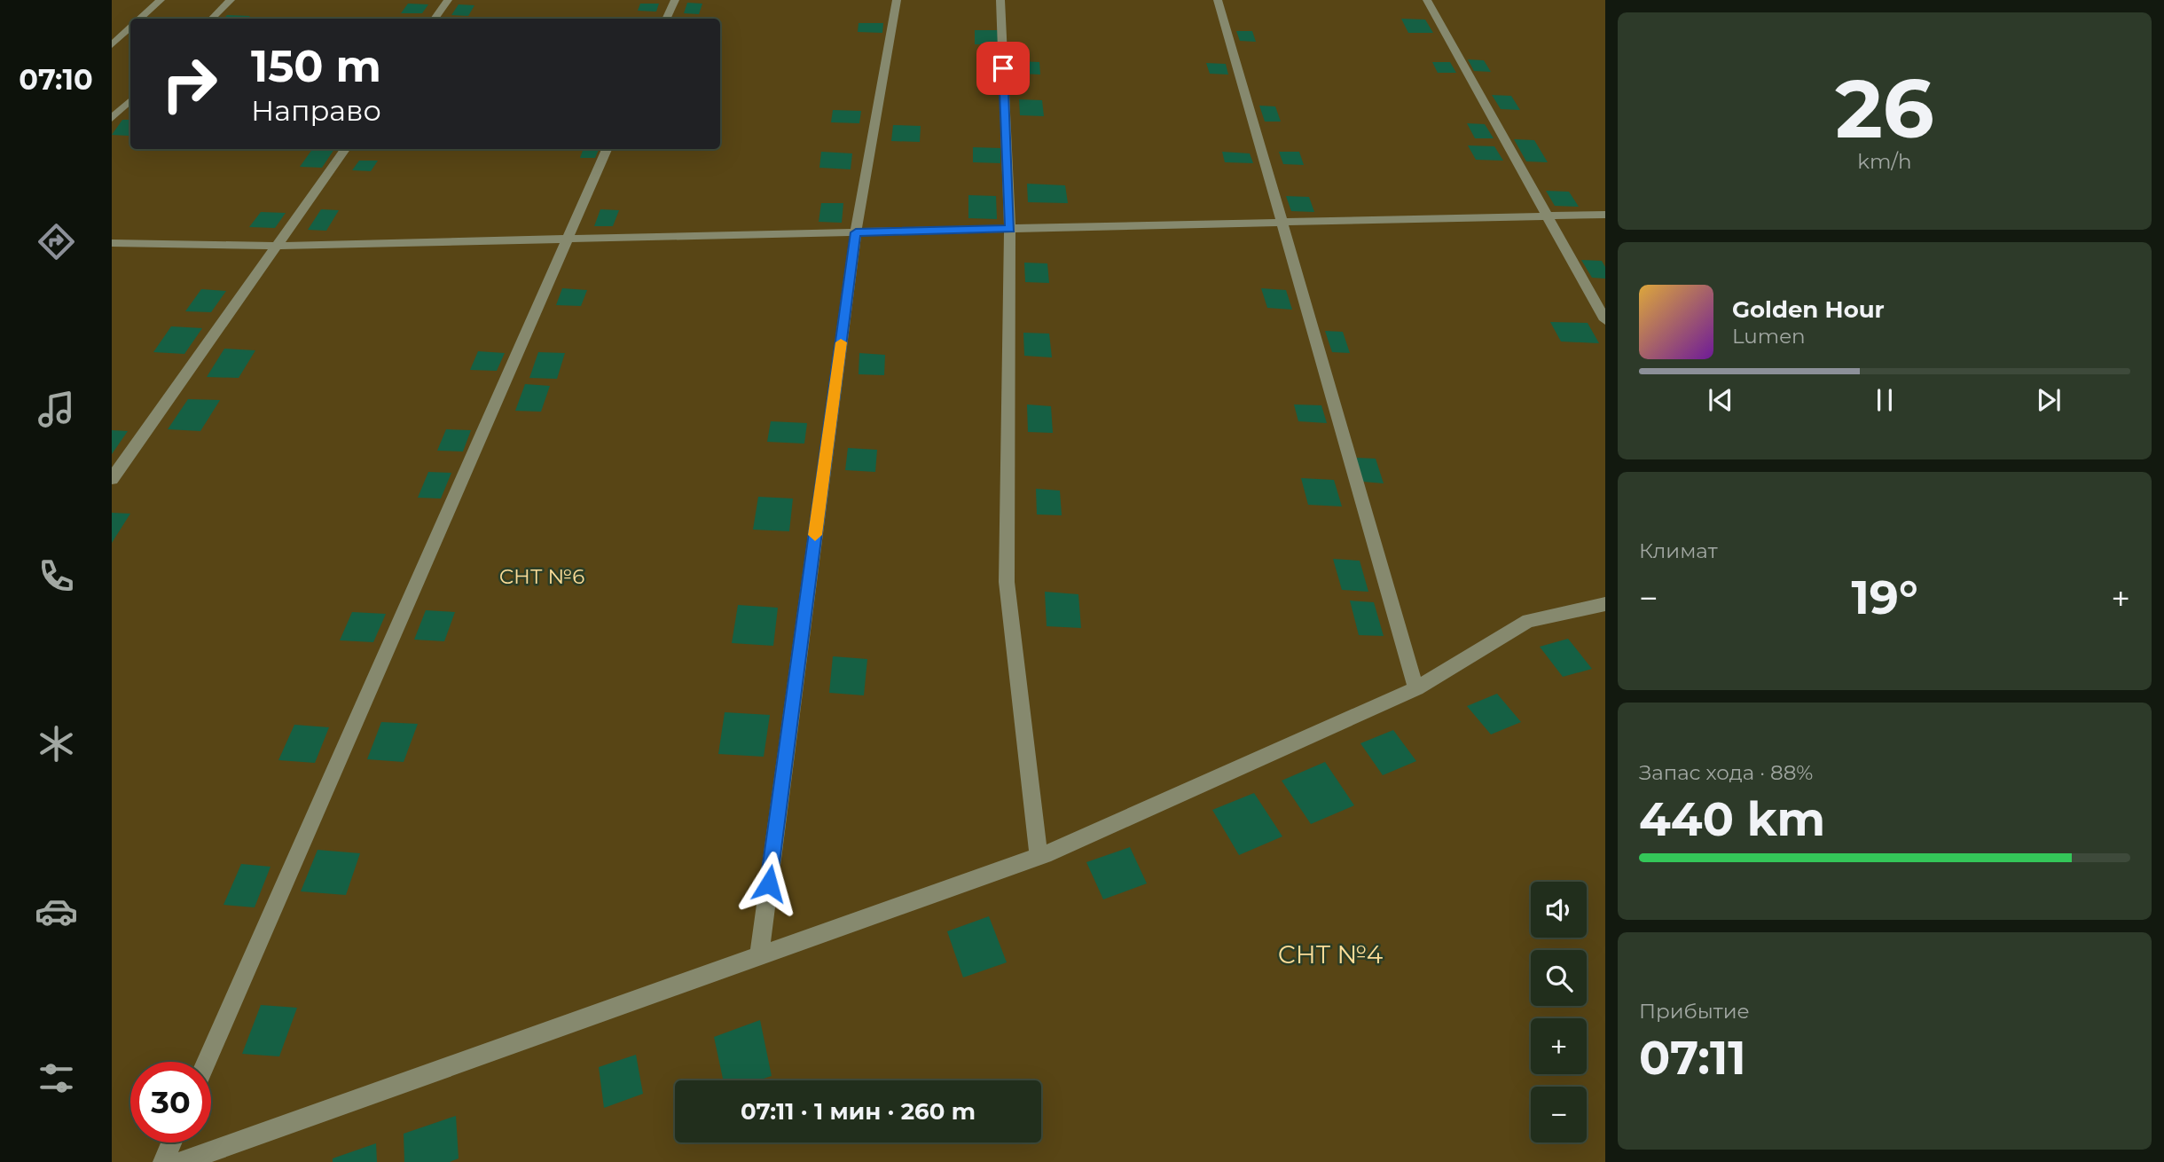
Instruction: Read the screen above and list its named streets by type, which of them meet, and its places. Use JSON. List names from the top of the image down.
{
  "parks": ["СНТ №6", "СНТ №4"],
  "page": {
    "tabs": "07:10",
    "tile": [
      ["26", "km/h"],
      "Климат",
      ["Запас хода · 88%", "440 km"],
      ["Прибытие", "07:11"]
    ],
    "turn": ["150 m", "Направо"],
    "song": ["Golden Hour", "Lumen"],
    "heat": ["−", "19°", "+"],
    "map_buttons": ["+", "−"],
    "limit": "30",
    "trip": "07:11 · 1 мин · 260 m"
  }
}
